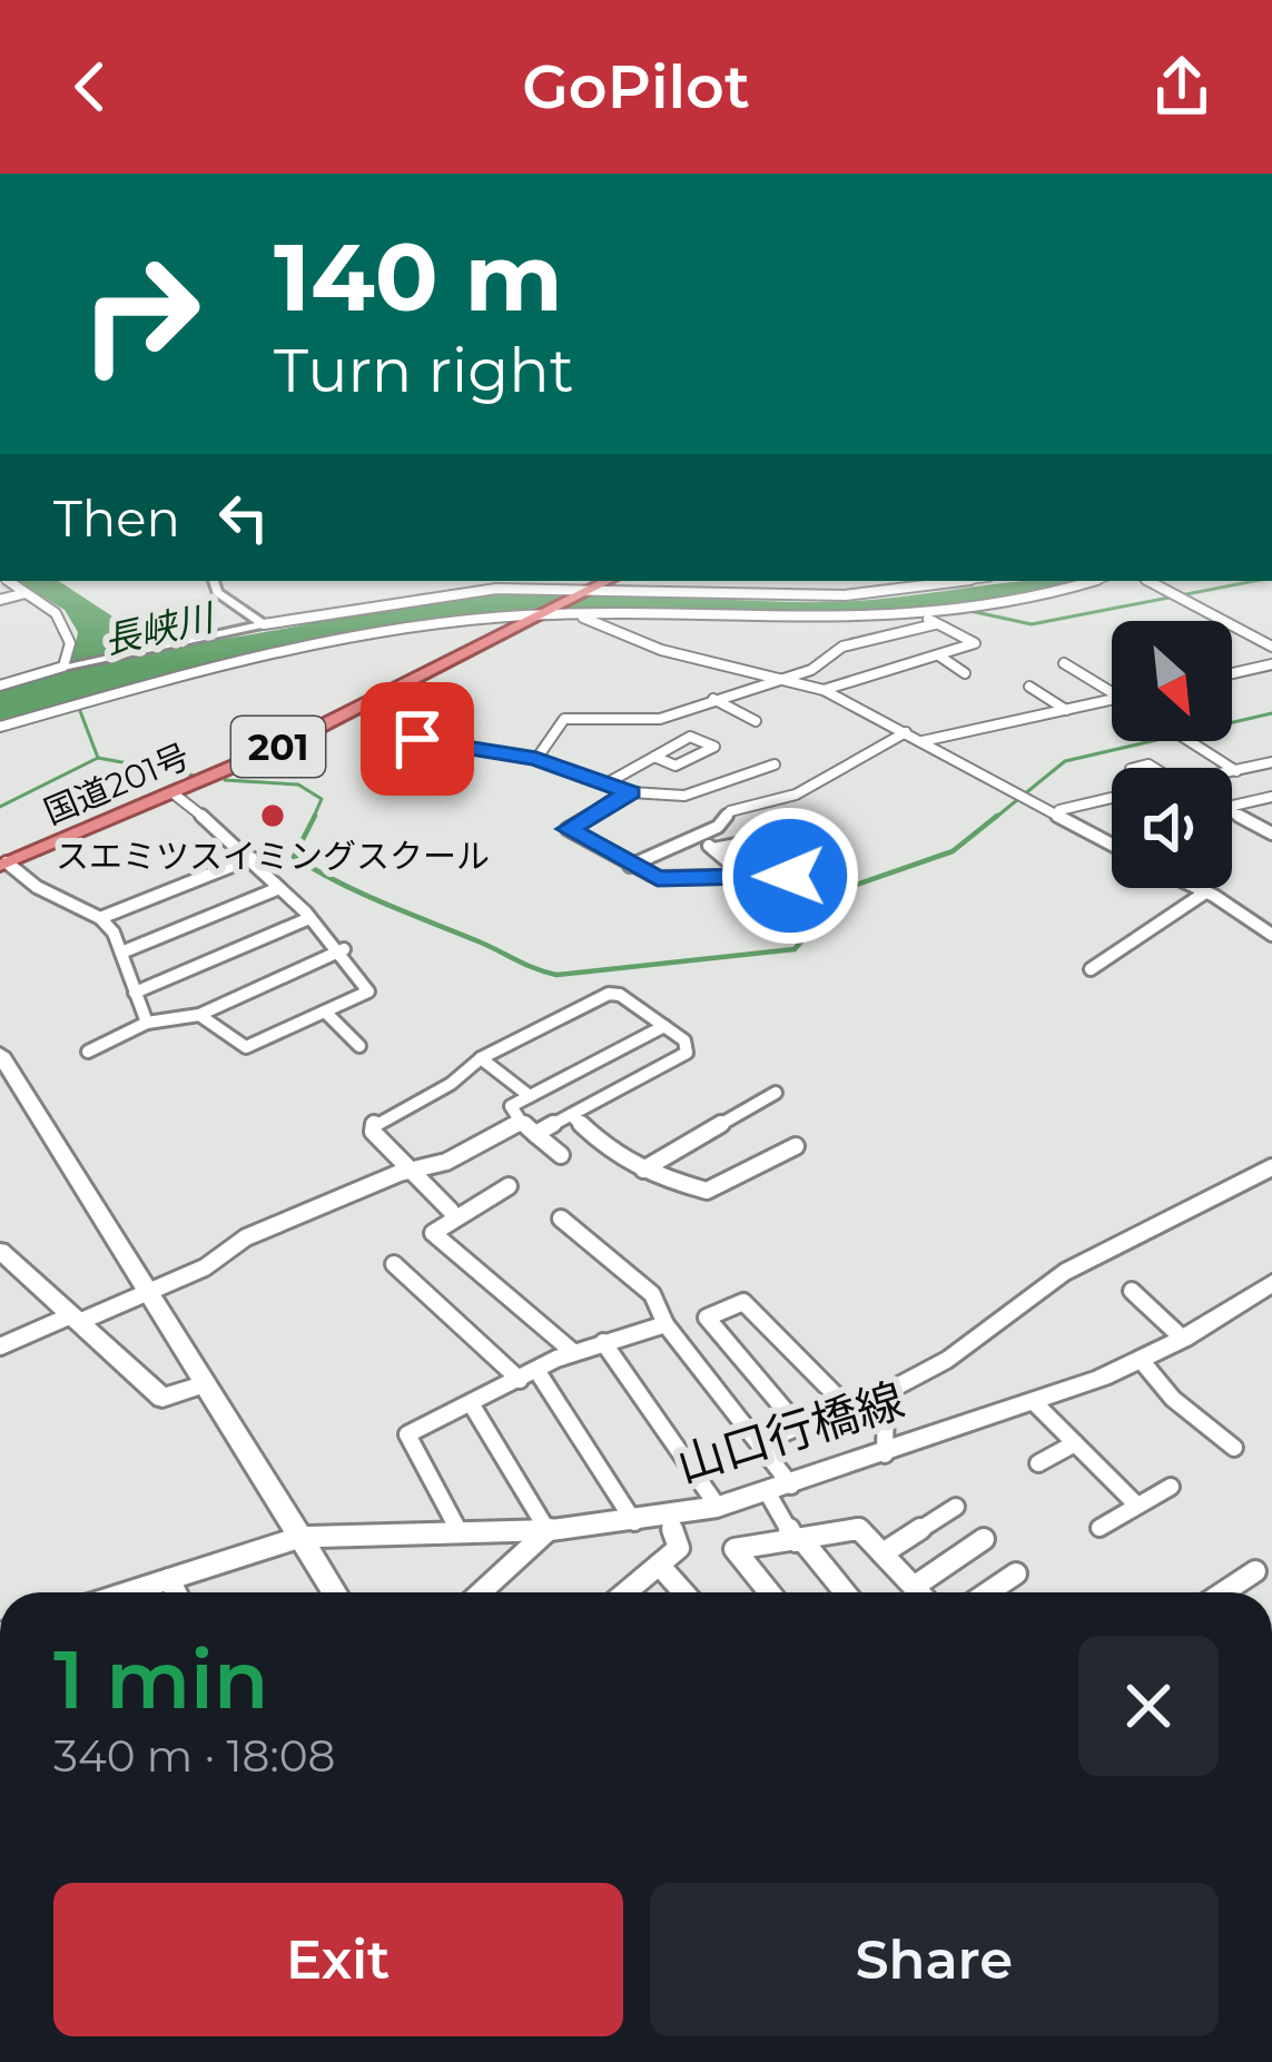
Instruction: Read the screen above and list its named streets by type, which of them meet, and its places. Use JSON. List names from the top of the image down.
{
  "streets": {
    "highway": ["201", "国道201号"],
    "main road": ["山口行橋線"]
  },
  "water": ["長峡川"],
  "places": ["スエミツスイミングスクール"],
  "north": "bottom right",
  "page": {
    "header": "GoPilot",
    "turn": ["140 m", "Turn right"],
    "then": "Then",
    "heading": ["1 min", "340 m · 18:08"],
    "buttons": ["Exit", "Share"]
  }
}
